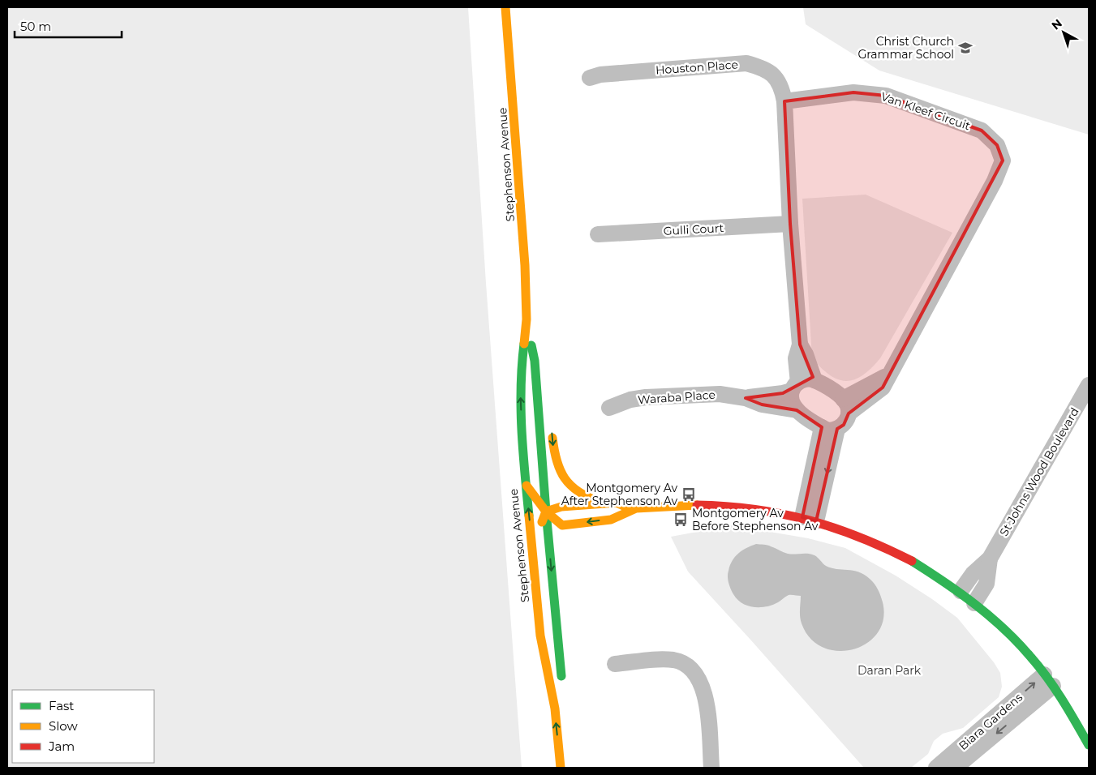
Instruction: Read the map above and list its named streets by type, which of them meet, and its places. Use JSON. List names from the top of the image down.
{
  "streets": {
    "main road": ["Stephenson Avenue"],
    "street": [
      "Houston Place",
      "Van Kleef Circuit",
      "Gulli Court",
      "Waraba Place",
      "St Johns Wood Boulevard",
      "Biara Gardens"
    ]
  },
  "crossings": [
    ["Houston Place", "Van Kleef Circuit"]
  ],
  "parks": ["Daran Park"],
  "places": {
    "school or university": ["Christ Church Grammar School"],
    "bus stop": ["Montgomery Av After Stephenson Av", "Montgomery Av Before Stephenson Av"]
  },
  "legend": ["Fast", "Slow", "Jam"],
  "scale_bar": "50 m",
  "north": "top left"
}
